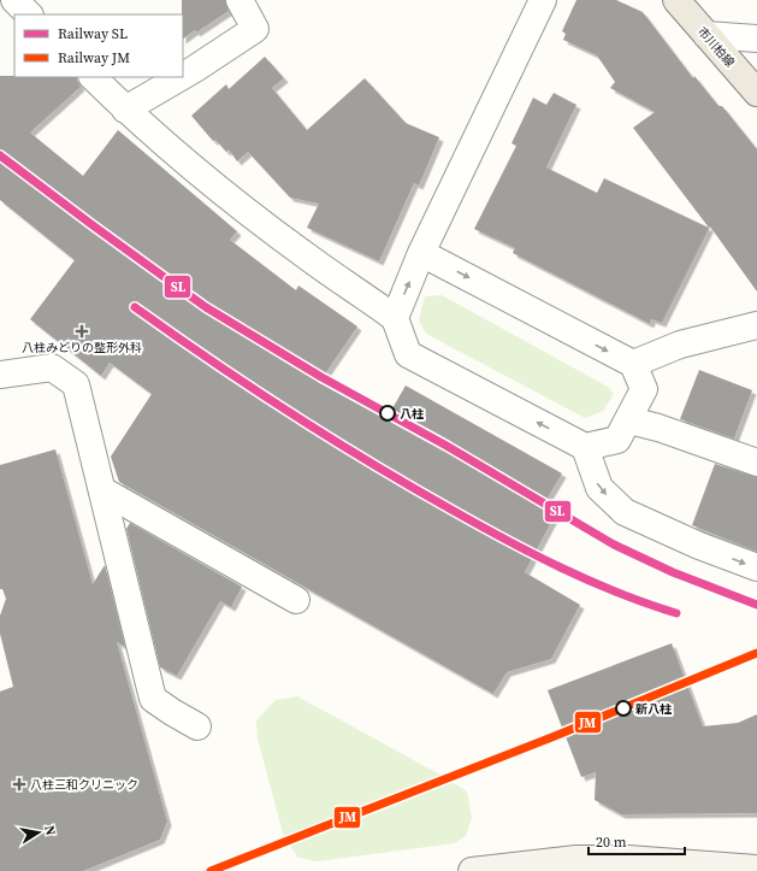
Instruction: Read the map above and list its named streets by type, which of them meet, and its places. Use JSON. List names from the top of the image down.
{
  "streets": {
    "main road": ["市川柏線"]
  },
  "places": {
    "health": ["八柱みどりの整形外科", "八柱三和クリニック"],
    "other": ["八柱", "新八柱"]
  },
  "lines": ["rail line SL", "rail line JM"],
  "legend": ["Railway SL", "Railway JM"],
  "scale_bar": "20 m",
  "north": "right"
}
